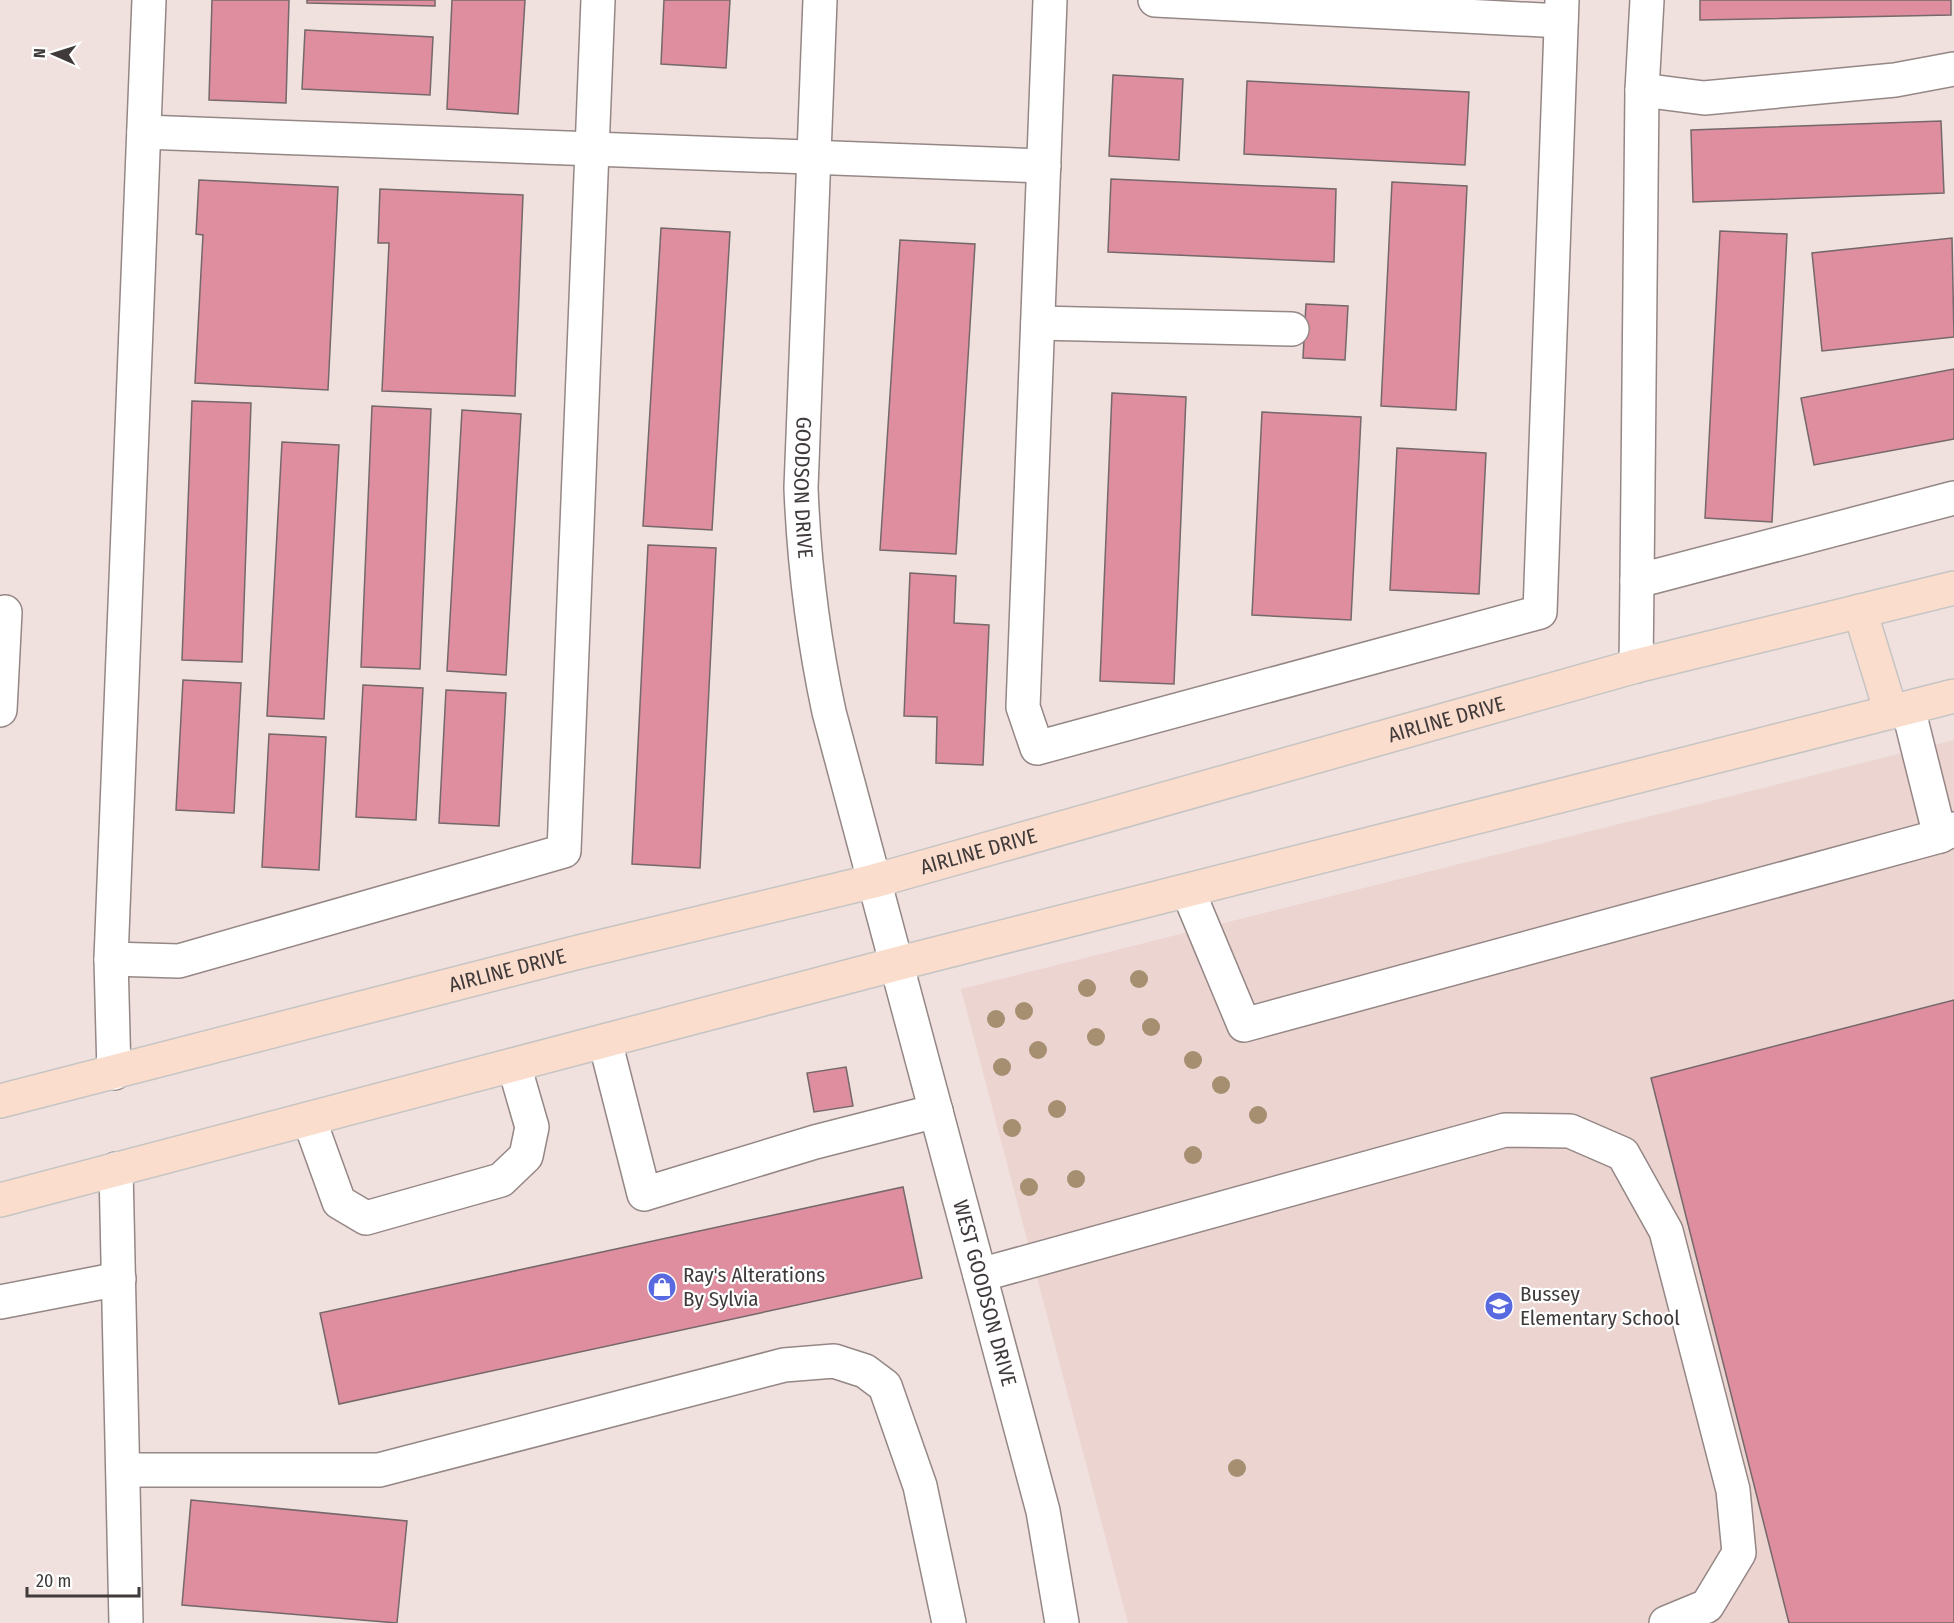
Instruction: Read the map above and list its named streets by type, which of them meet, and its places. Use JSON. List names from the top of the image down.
{
  "streets": {
    "main road": ["AIRLINE DRIVE"],
    "street": ["GOODSON DRIVE", "WEST GOODSON DRIVE"]
  },
  "crossings": [
    ["GOODSON DRIVE", "AIRLINE DRIVE"],
    ["GOODSON DRIVE", "WEST GOODSON DRIVE"]
  ],
  "places": {
    "shop": ["Ray's Alterations By Sylvia"],
    "school or university": ["Bussey Elementary School"]
  },
  "scale_bar": "20 m",
  "north": "left"
}
